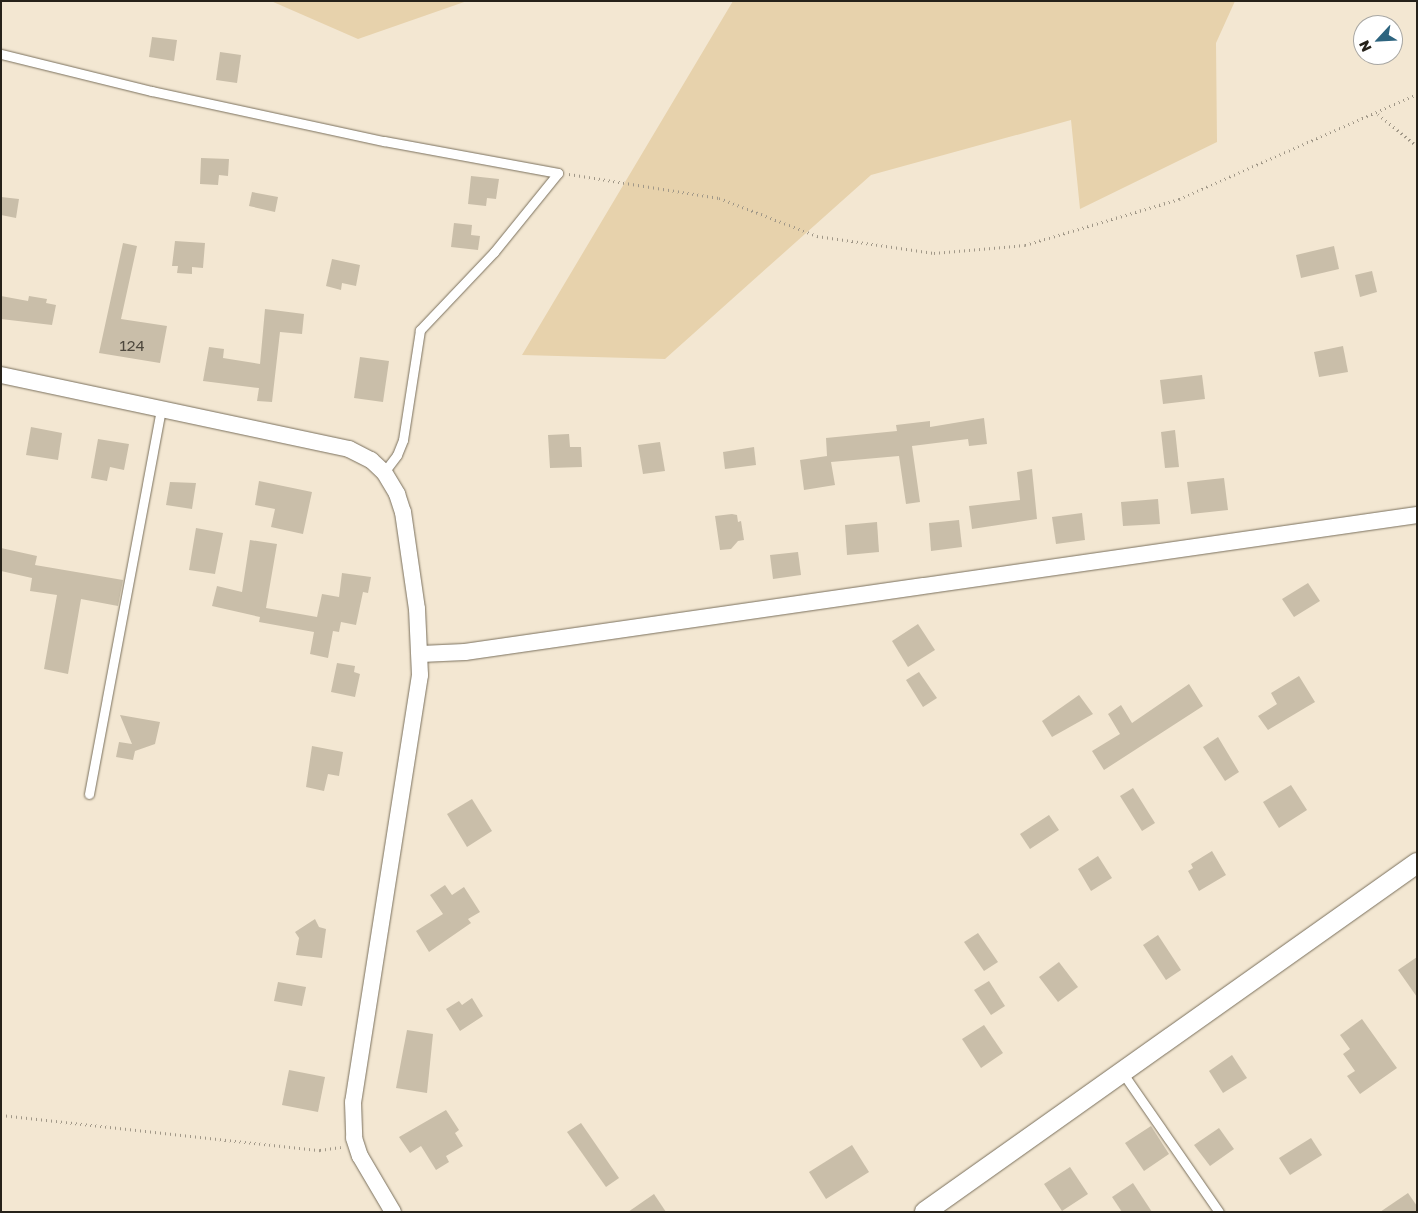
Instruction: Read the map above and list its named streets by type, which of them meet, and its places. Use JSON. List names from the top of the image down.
{
  "house_numbers": ["124"],
  "north": "bottom left"
}
